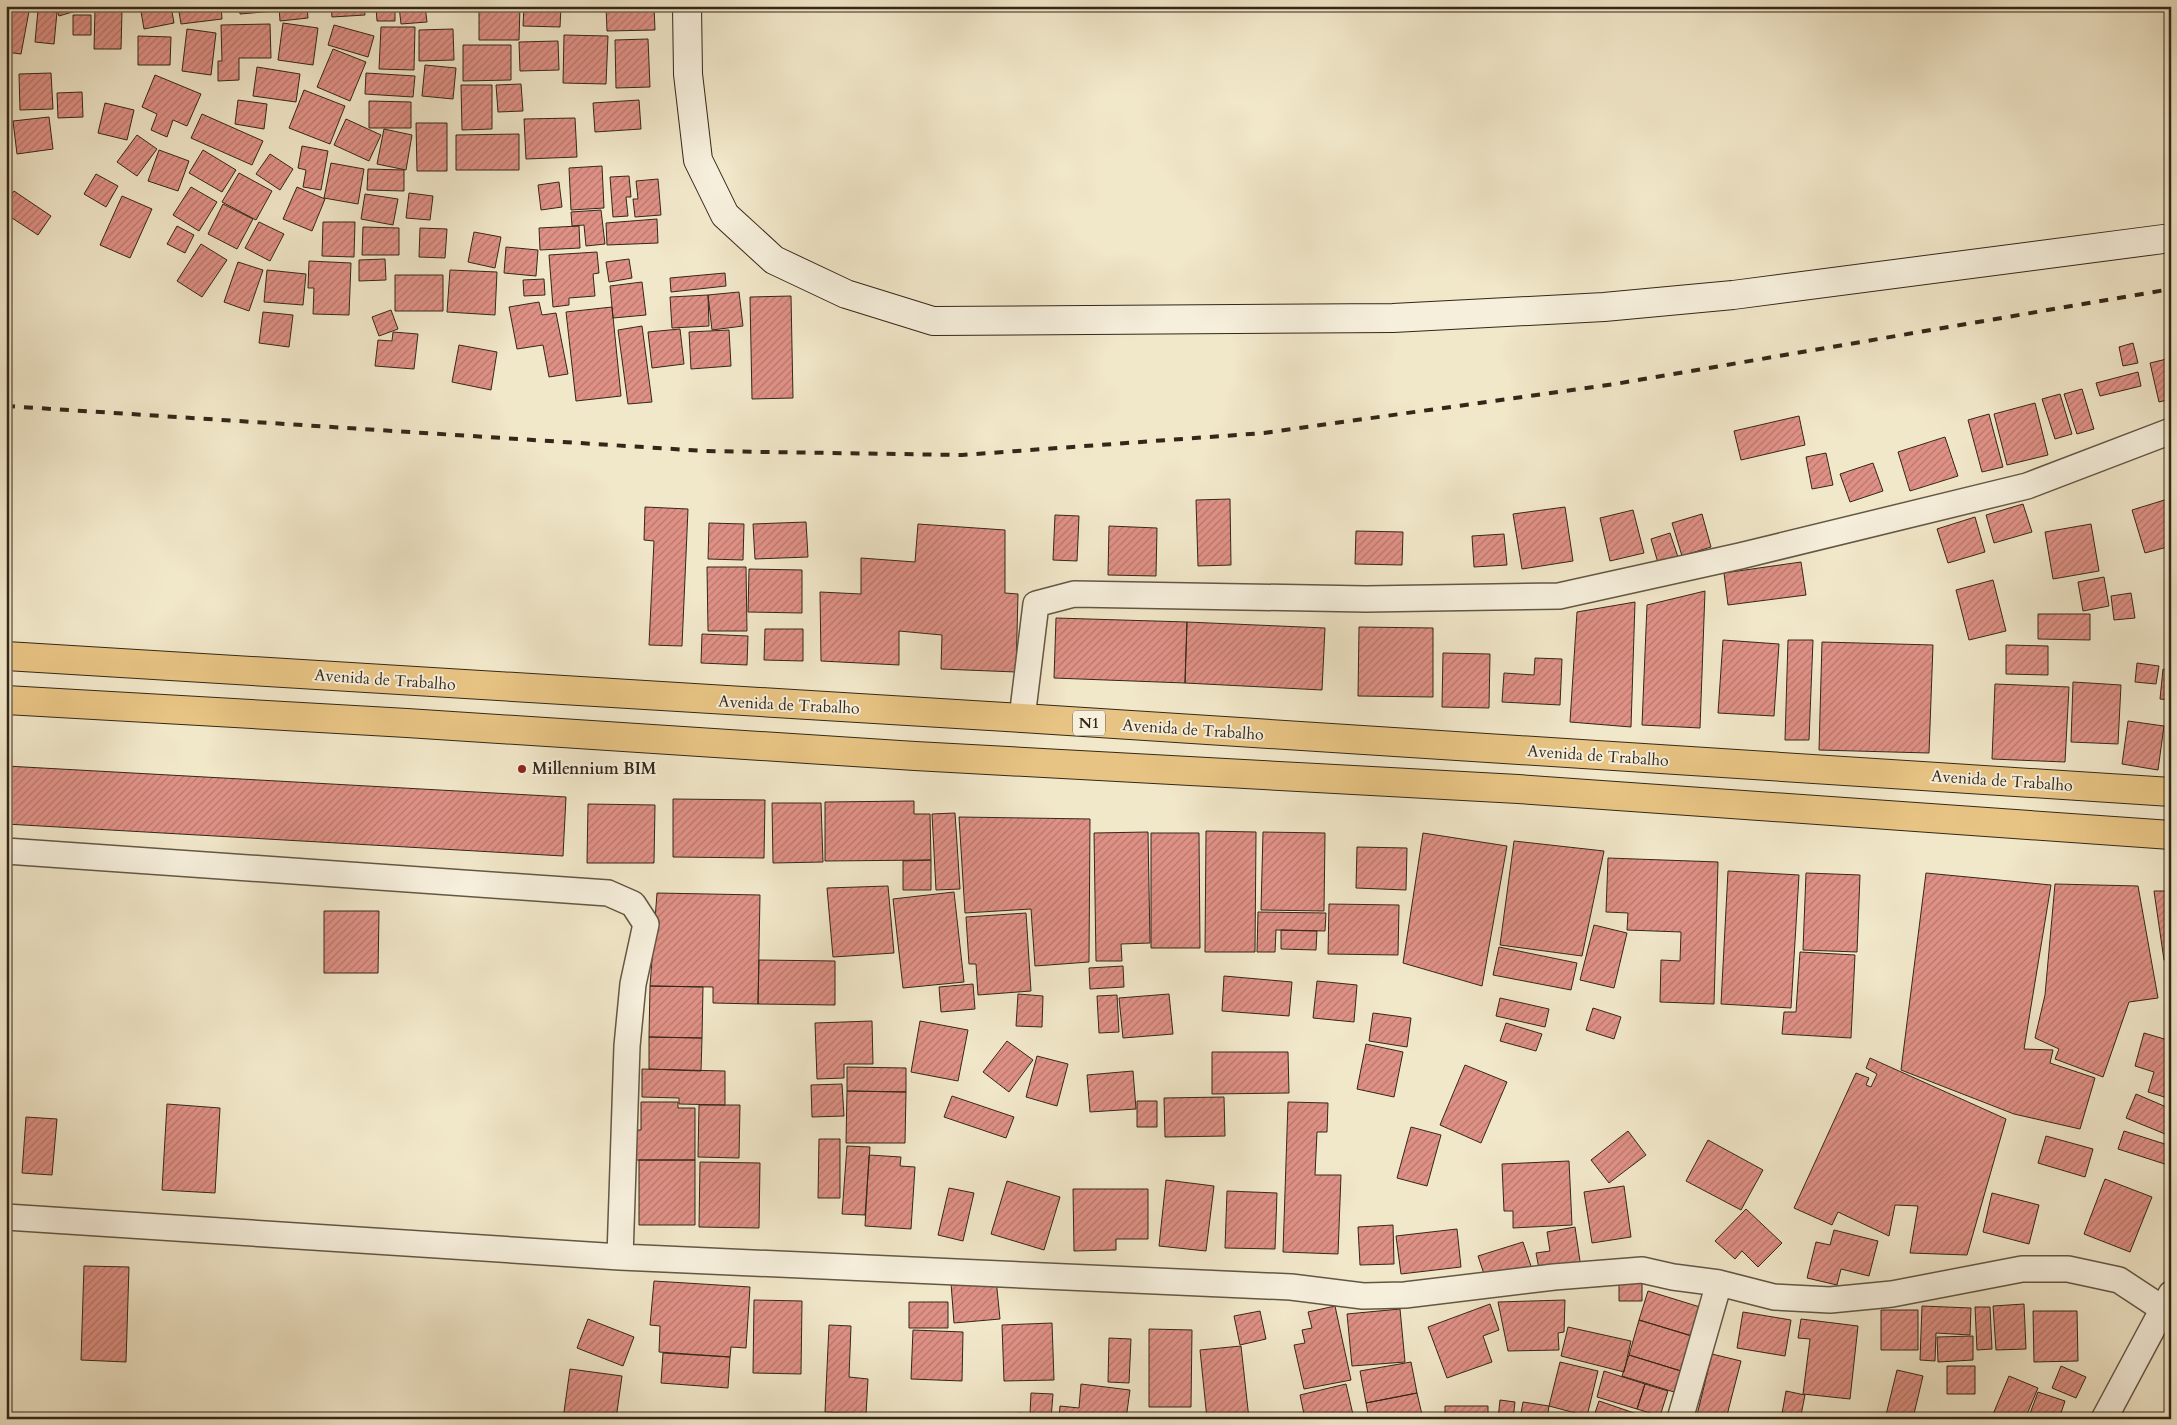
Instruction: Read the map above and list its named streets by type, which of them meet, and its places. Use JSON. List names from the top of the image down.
{
  "streets": {
    "highway": ["Avenida de Trabalho", "N1"]
  },
  "places": ["Millennium BIM"]
}
